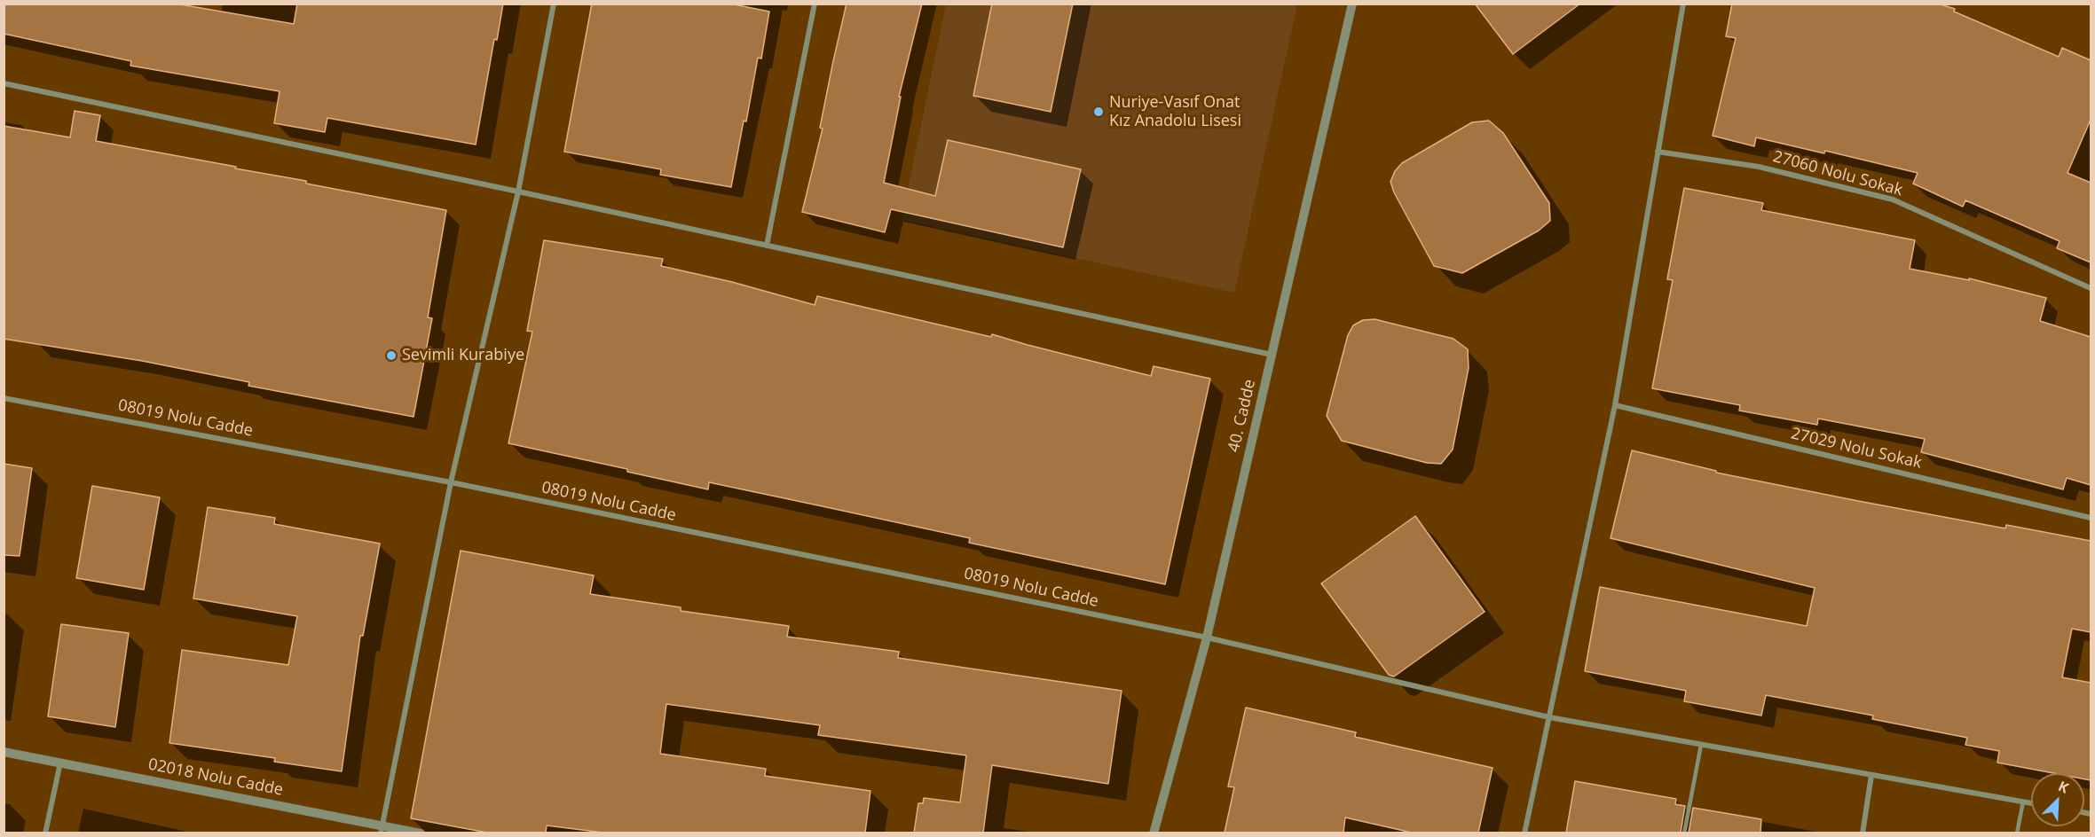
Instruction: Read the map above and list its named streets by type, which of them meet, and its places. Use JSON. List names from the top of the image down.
{
  "streets": {
    "street": [
      "27060 Nolu Sokak",
      "40. Cadde",
      "08019 Nolu Cadde",
      "27029 Nolu Sokak",
      "02018 Nolu Cadde"
    ]
  },
  "crossings": [
    ["40. Cadde", "08019 Nolu Cadde"]
  ],
  "places": ["Nuriye-Vasıf Onat Kız Anadolu Lisesi", "Sevimli Kurabiye"],
  "north": "top right"
}
